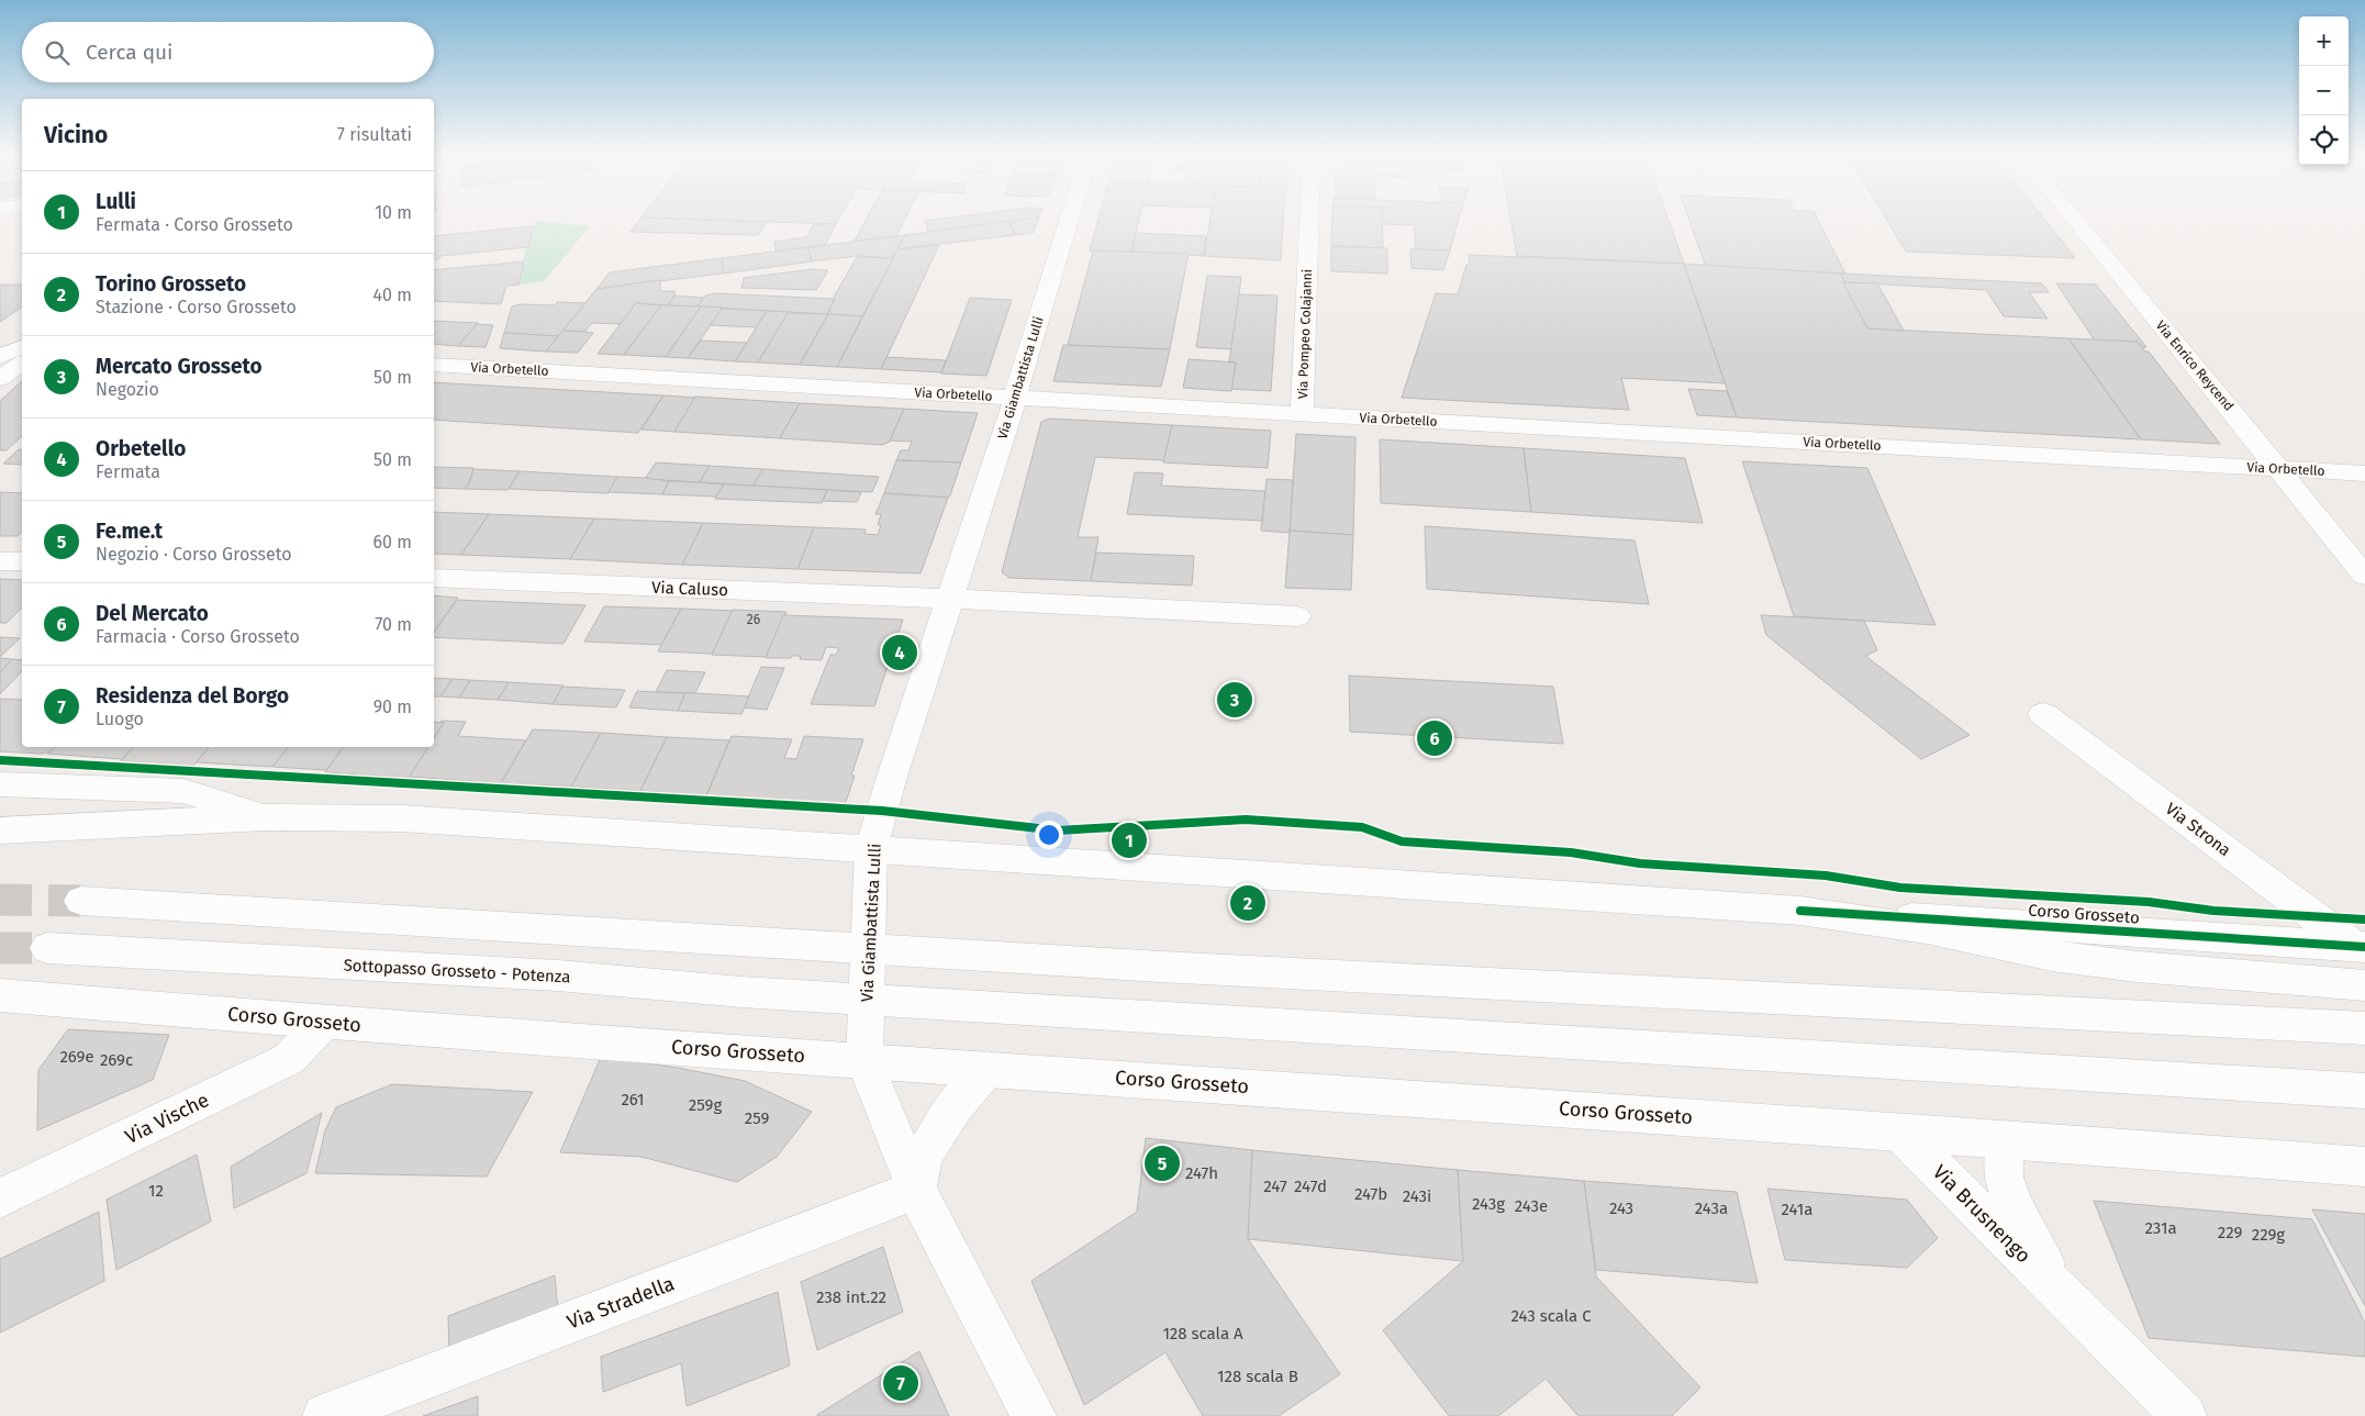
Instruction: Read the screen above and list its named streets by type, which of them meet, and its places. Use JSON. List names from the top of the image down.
{
  "streets": {
    "street": [
      "Via Pompeo Colajanni",
      "Via Enrico Reycend",
      "Via Orbetello",
      "Via Giambattista Lulli",
      "Via Caluso",
      "Via Strona",
      "Corso Grosseto",
      "Sottopasso Grosseto - Potenza",
      "Via Vische",
      "Via Brusnengo",
      "Via Stradella"
    ]
  },
  "crossings": [
    ["Via Pompeo Colajanni", "Via Orbetello"],
    ["Via Enrico Reycend", "Via Orbetello"],
    ["Via Orbetello", "Via Giambattista Lulli"],
    ["Via Giambattista Lulli", "Via Caluso"],
    ["Via Giambattista Lulli", "Corso Grosseto"],
    ["Via Giambattista Lulli", "Sottopasso Grosseto - Potenza"],
    ["Via Strona", "Corso Grosseto"],
    ["Corso Grosseto", "Via Vische"],
    ["Corso Grosseto", "Via Brusnengo"]
  ],
  "house_numbers": [
    "26",
    "269e",
    "269c",
    "261",
    "259g",
    "259",
    "247h",
    "247",
    "247d",
    "12",
    "247b",
    "243i",
    "243g",
    "243e",
    "243",
    "243a",
    "241a",
    "231a",
    "229",
    "229g",
    "238 int.22",
    "243 scala C",
    "128 scala A",
    "128 scala B"
  ],
  "page": {
    "map_buttons": ["+", "−"],
    "search": "Cerca qui",
    "heading": ["Vicino", "7 risultati"],
    "list": [
      {
        "mark": "1",
        "name": "Lulli",
        "note": "Fermata · Corso Grosseto",
        "value": "10 m"
      },
      {
        "mark": "2",
        "name": "Torino Grosseto",
        "note": "Stazione · Corso Grosseto",
        "value": "40 m"
      },
      {
        "mark": "3",
        "name": "Mercato Grosseto",
        "note": "Negozio",
        "value": "50 m"
      },
      {
        "mark": "4",
        "name": "Orbetello",
        "note": "Fermata",
        "value": "50 m"
      },
      {
        "mark": "5",
        "name": "Fe.me.t",
        "note": "Negozio · Corso Grosseto",
        "value": "60 m"
      },
      {
        "mark": "6",
        "name": "Del Mercato",
        "note": "Farmacia · Corso Grosseto",
        "value": "70 m"
      },
      {
        "mark": "7",
        "name": "Residenza del Borgo",
        "note": "Luogo",
        "value": "90 m"
      }
    ],
    "pins": [
      "4",
      "3",
      "6",
      "1",
      "2",
      "5",
      "7"
    ]
  }
}
